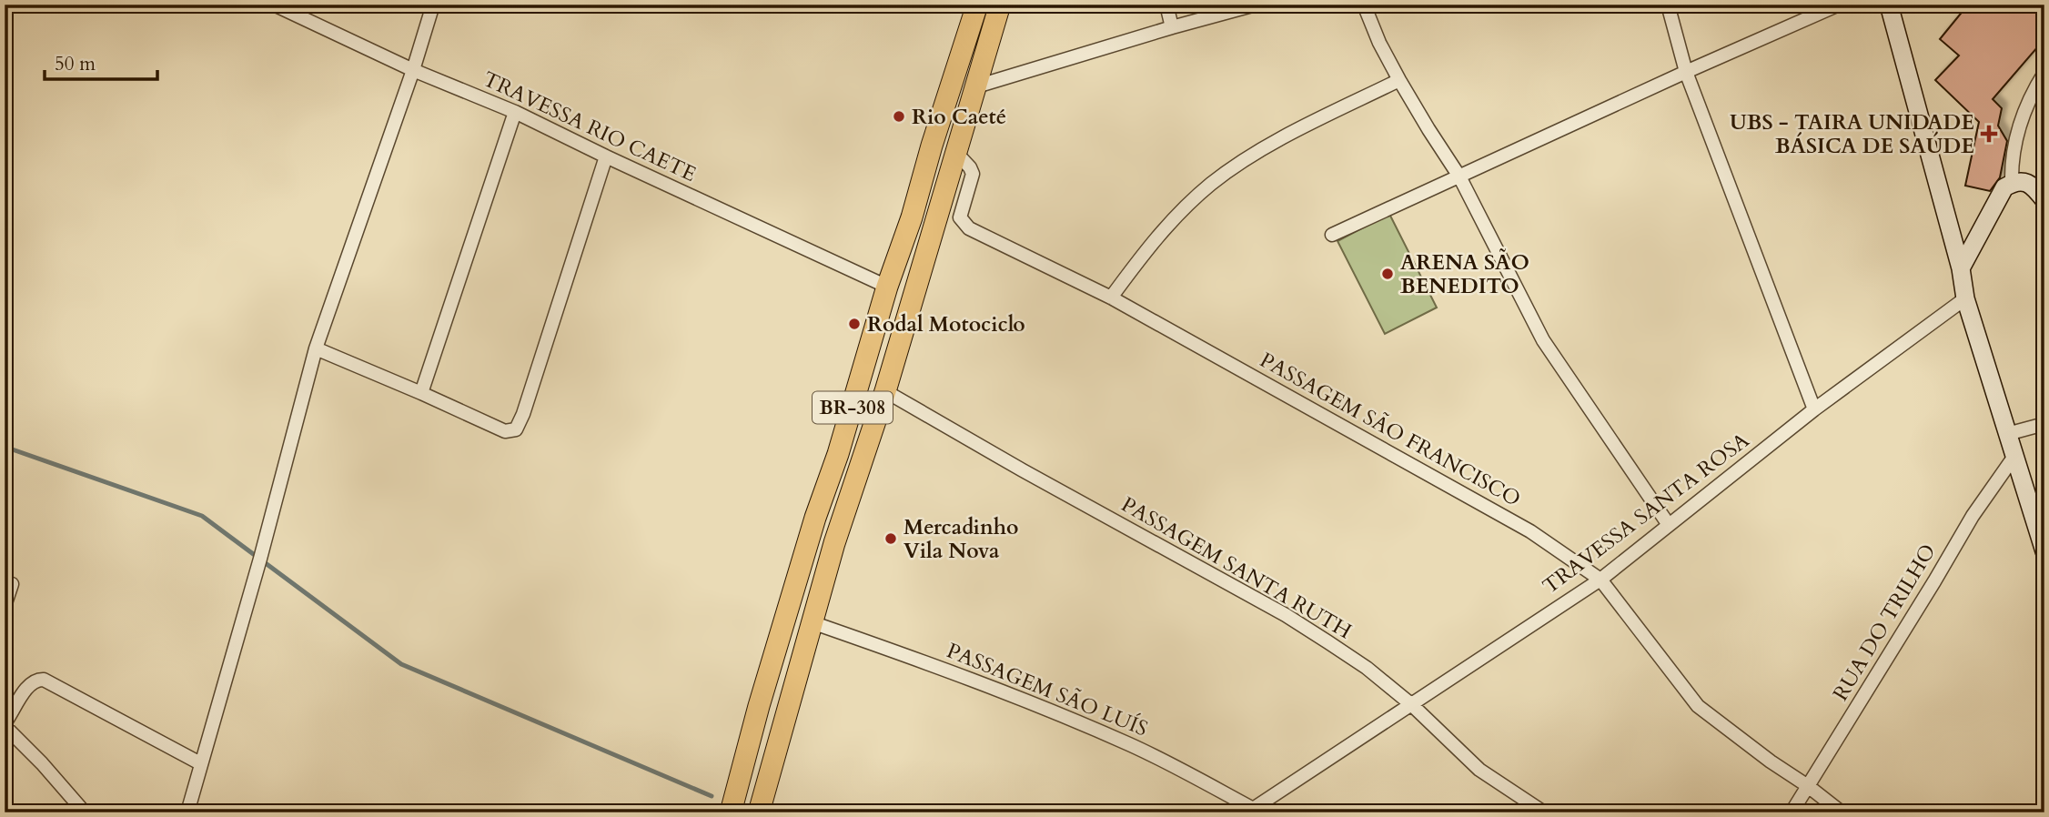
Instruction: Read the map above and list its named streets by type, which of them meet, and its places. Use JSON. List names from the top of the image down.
{
  "streets": {
    "main road": ["BR-308"],
    "street": [
      "TRAVESSA RIO CAETE",
      "PASSAGEM SÃO FRANCISCO",
      "TRAVESSA SANTA ROSA",
      "PASSAGEM SANTA RUTH",
      "RUA DO TRILHO",
      "PASSAGEM SÃO LUÍS"
    ]
  },
  "crossings": [
    ["TRAVESSA RIO CAETE", "BR-308"],
    ["BR-308", "PASSAGEM SÃO FRANCISCO"],
    ["BR-308", "PASSAGEM SANTA RUTH"],
    ["BR-308", "PASSAGEM SÃO LUÍS"],
    ["PASSAGEM SÃO FRANCISCO", "TRAVESSA SANTA ROSA"],
    ["PASSAGEM SÃO FRANCISCO", "RUA DO TRILHO"],
    ["TRAVESSA SANTA ROSA", "PASSAGEM SANTA RUTH"],
    ["TRAVESSA SANTA ROSA", "PASSAGEM SÃO LUÍS"]
  ],
  "places": {
    "other": [
      "Rio Caeté",
      "ARENA SÃO BENEDITO",
      "Rodal Motociclo",
      "Mercadinho Vila Nova"
    ],
    "health": ["UBS - TAIRA UNIDADE BÁSICA DE SAÚDE"]
  },
  "scale_bar": "50 m"
}
